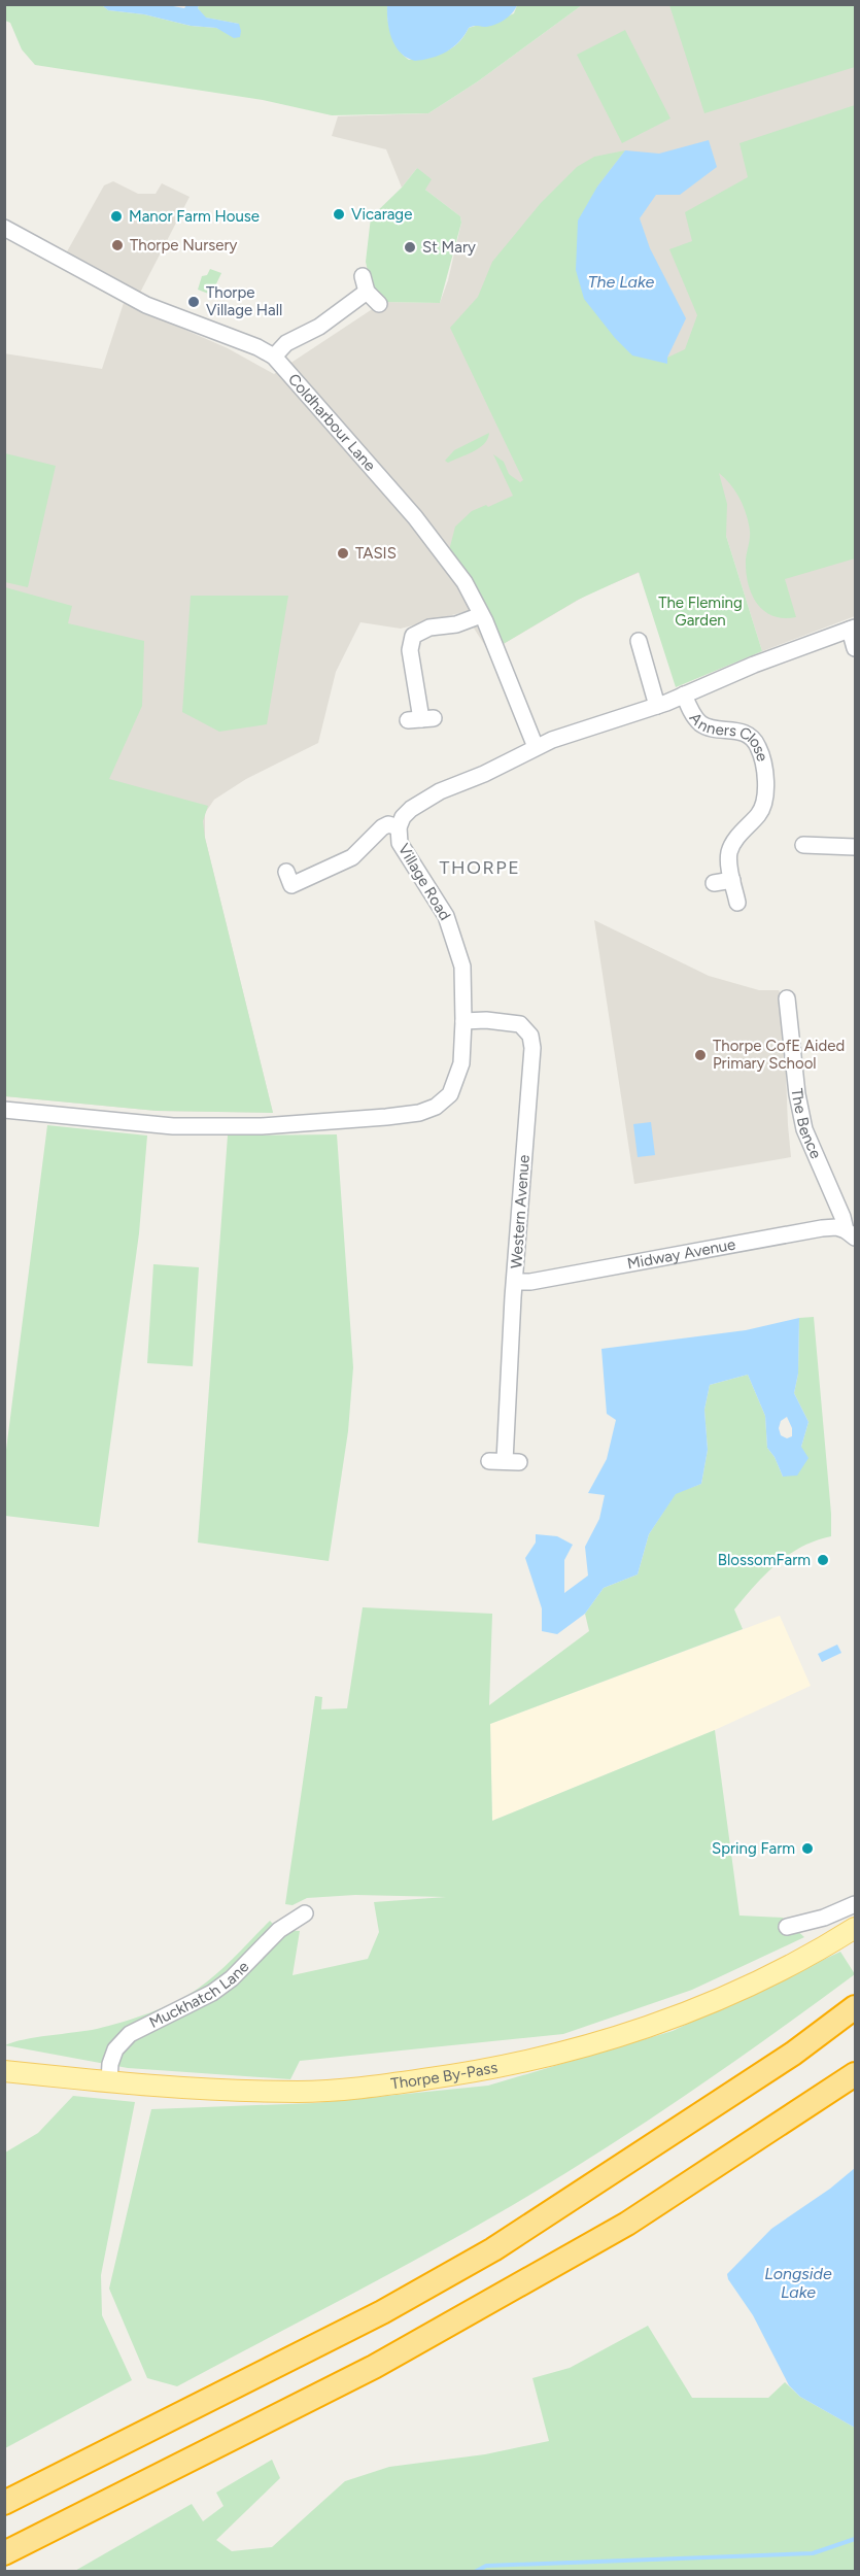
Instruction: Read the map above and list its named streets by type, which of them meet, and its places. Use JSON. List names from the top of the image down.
{
  "streets": {
    "main road": ["Thorpe By-Pass"],
    "street": [
      "Coldharbour Lane",
      "Anners Close",
      "Village Road",
      "The Bence",
      "Western Avenue",
      "Midway Avenue",
      "Muckhatch Lane"
    ]
  },
  "crossings": [
    ["Coldharbour Lane", "Village Road"],
    ["Anners Close", "Village Road"],
    ["Village Road", "Western Avenue"],
    ["The Bence", "Midway Avenue"],
    ["Western Avenue", "Midway Avenue"],
    ["Muckhatch Lane", "Thorpe By-Pass"]
  ],
  "districts": ["THORPE"],
  "water": ["The Lake", "Longside Lake"],
  "parks": ["The Fleming Garden"],
  "places": [
    "Vicarage",
    "Manor Farm House",
    "Thorpe Nursery",
    "St Mary",
    "Thorpe Village Hall",
    "TASIS",
    "Thorpe CofE Aided Primary School",
    "BlossomFarm",
    "Spring Farm"
  ]
}
